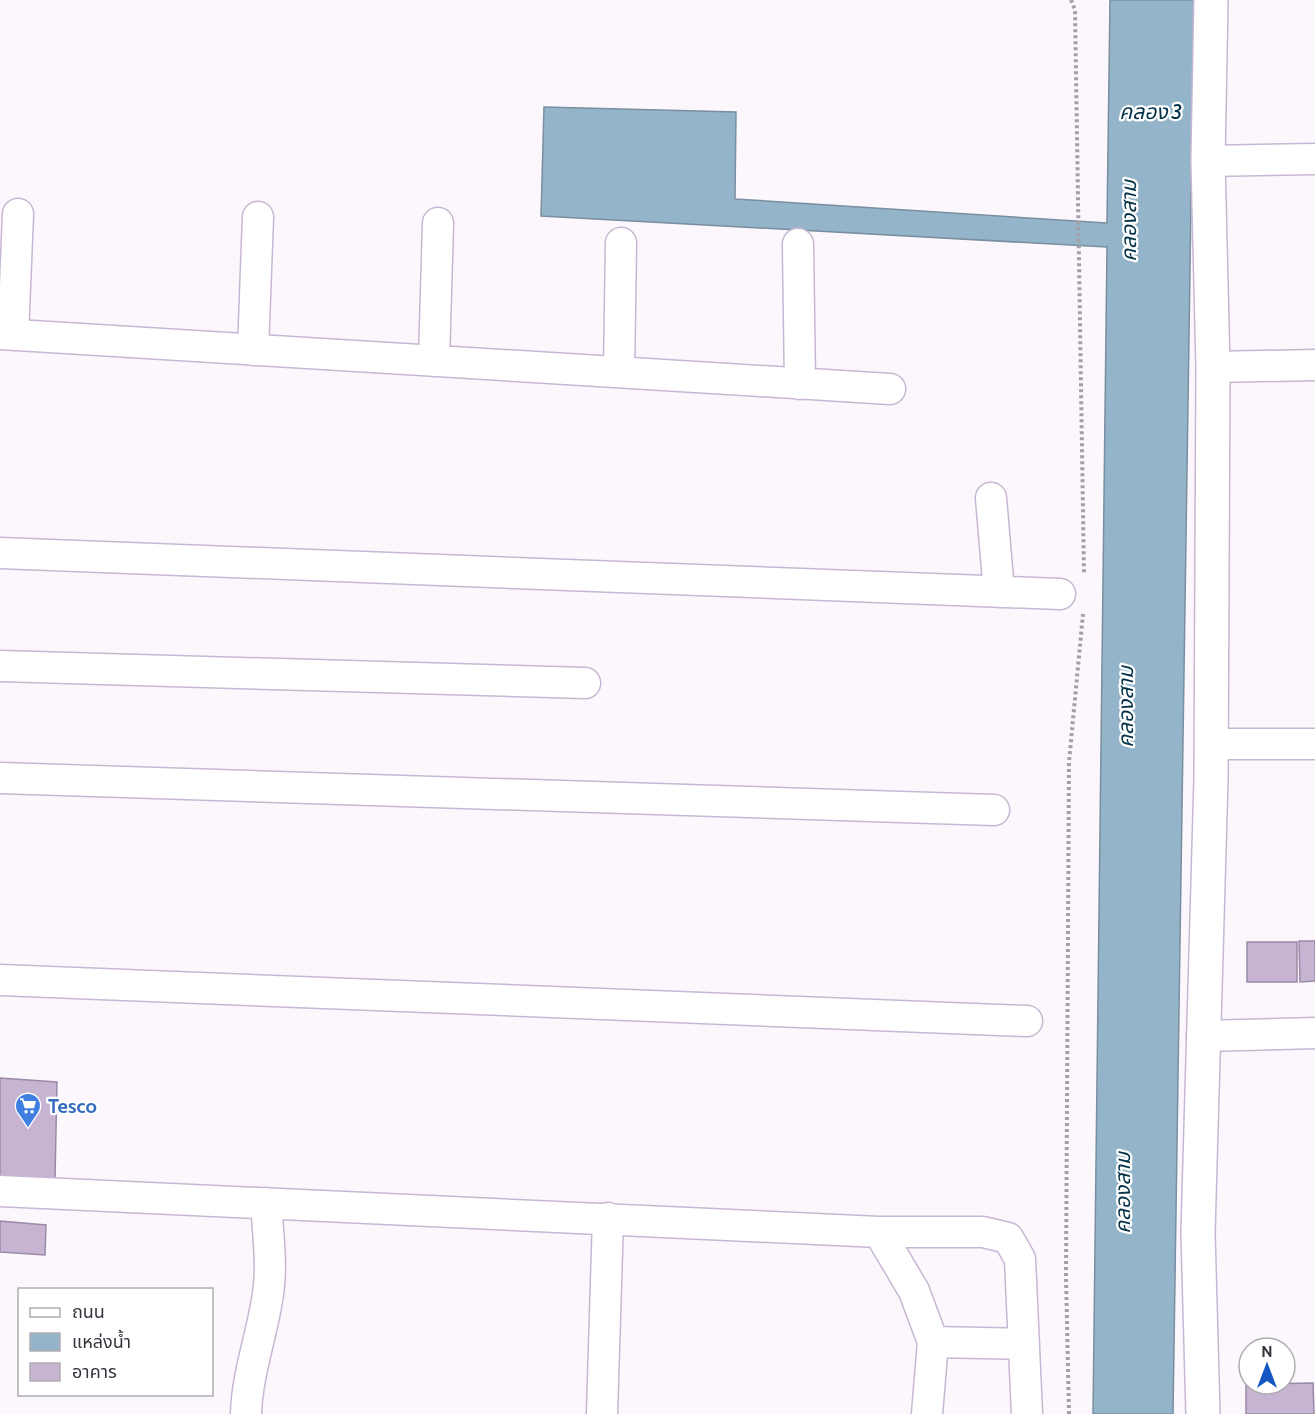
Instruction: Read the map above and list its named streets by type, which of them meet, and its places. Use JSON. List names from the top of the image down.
{
  "water": ["คลอง 3", "คลองสาม"],
  "places": {
    "supermarket": ["Tesco"]
  },
  "legend": ["ถนน", "แหล่งน้ำ", "อาคาร"],
  "north": "top"
}
